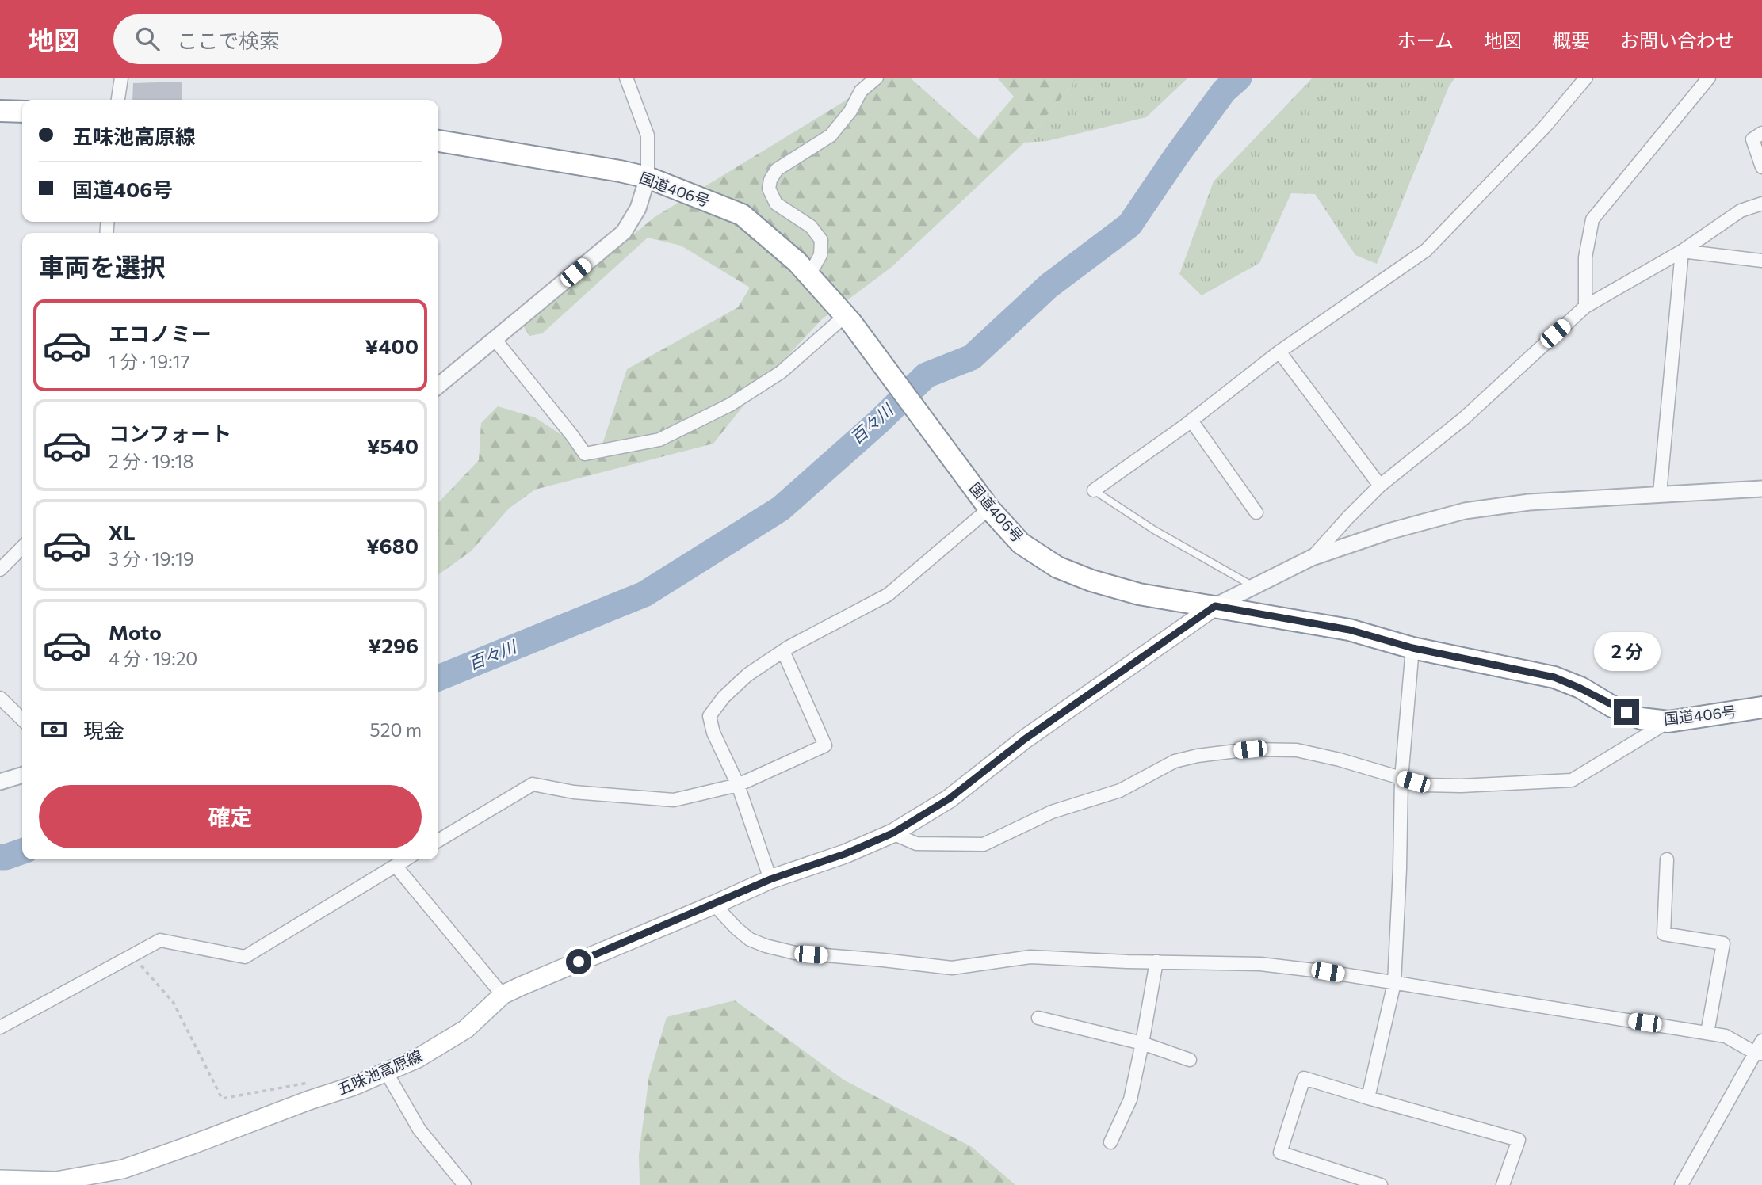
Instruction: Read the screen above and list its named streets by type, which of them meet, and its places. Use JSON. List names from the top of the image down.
{
  "streets": {
    "highway": ["国道406号"],
    "main road": ["五味池高原線"]
  },
  "crossings": [
    ["国道406号", "五味池高原線"]
  ],
  "water": ["百々川"],
  "page": {
    "header": "地図",
    "search": "ここで検索",
    "nav": [
      "ホーム",
      "地図",
      "概要",
      "お問い合わせ"
    ],
    "banner": ["五味池高原線", "国道406号"],
    "heading": "車両を選択",
    "list": [
      {
        "name": "エコノミー",
        "note": "1 分 · 19:17",
        "value": "¥400"
      },
      {
        "name": "コンフォート",
        "note": "2 分 · 19:18",
        "value": "¥540"
      },
      {
        "name": "XL",
        "note": "3 分 · 19:19",
        "value": "¥680"
      },
      {
        "name": "Moto",
        "note": "4 分 · 19:20",
        "value": "¥296"
      }
    ],
    "bubble": "2 分",
    "pay": ["現金", "520 m"],
    "buttons": "確定"
  }
}
